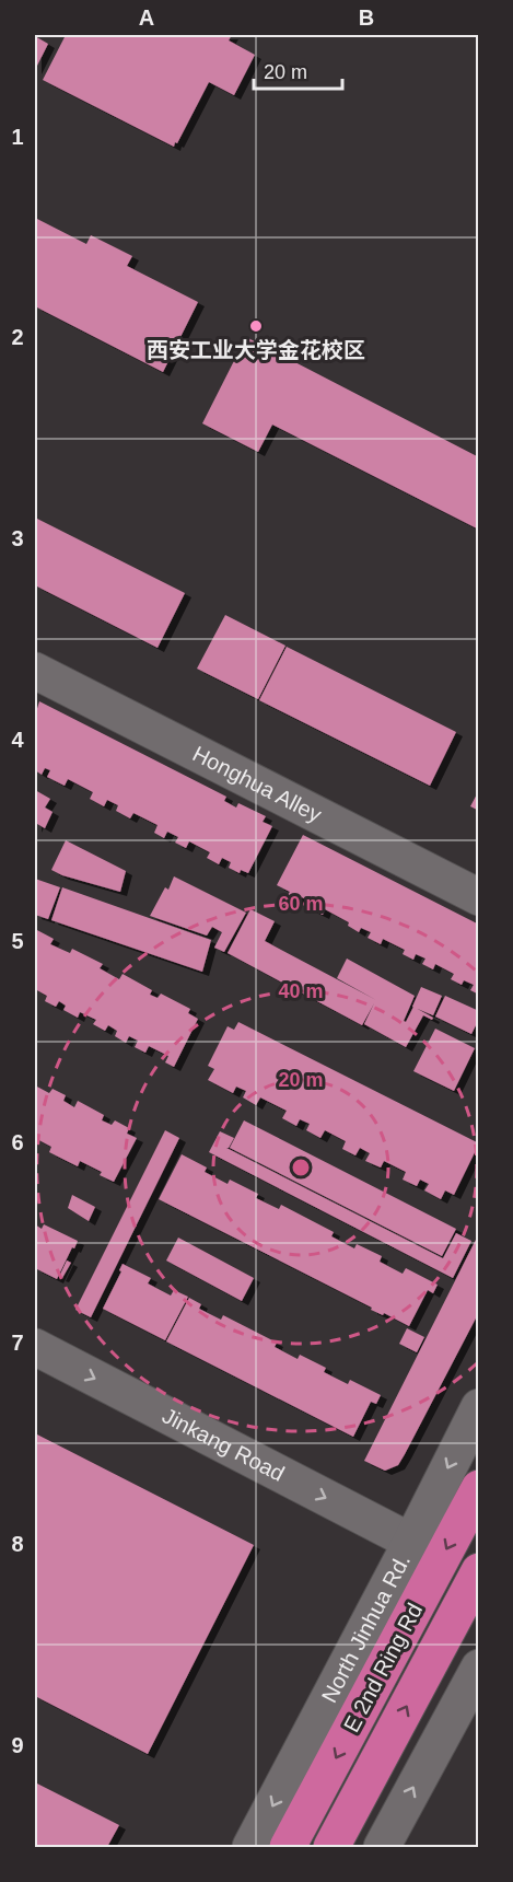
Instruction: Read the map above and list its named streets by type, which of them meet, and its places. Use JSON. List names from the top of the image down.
{
  "streets": {
    "highway": ["E 2nd Ring Rd"],
    "street": ["Honghua Alley", "Jinkang Road", "North Jinhua Rd."]
  },
  "crossings": [
    ["Jinkang Road", "North Jinhua Rd."]
  ],
  "one_way": ["Jinkang Road"],
  "places": ["西安工业大学金花校区"],
  "scale_bar": "20 m",
  "grid": {
    "columns": ["A", "B"],
    "rows": [
      "1",
      "2",
      "3",
      "4",
      "5",
      "6",
      "7",
      "8",
      "9"
    ]
  },
  "rings": ["60 m", "40 m", "20 m"]
}
